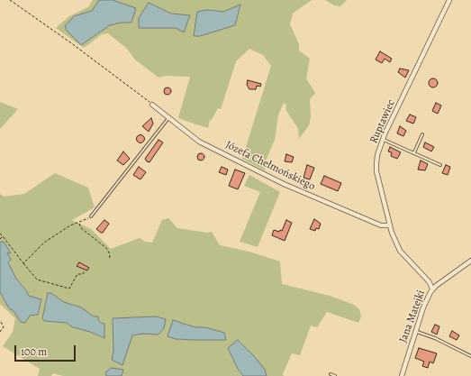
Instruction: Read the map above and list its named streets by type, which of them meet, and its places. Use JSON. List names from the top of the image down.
{
  "streets": {
    "street": ["Ruptawiec", "Józefa Chełmońskiego", "Jana Matejki"]
  },
  "crossings": [
    ["Ruptawiec", "Józefa Chełmońskiego"],
    ["Ruptawiec", "Jana Matejki"]
  ],
  "scale_bar": "100 m"
}
